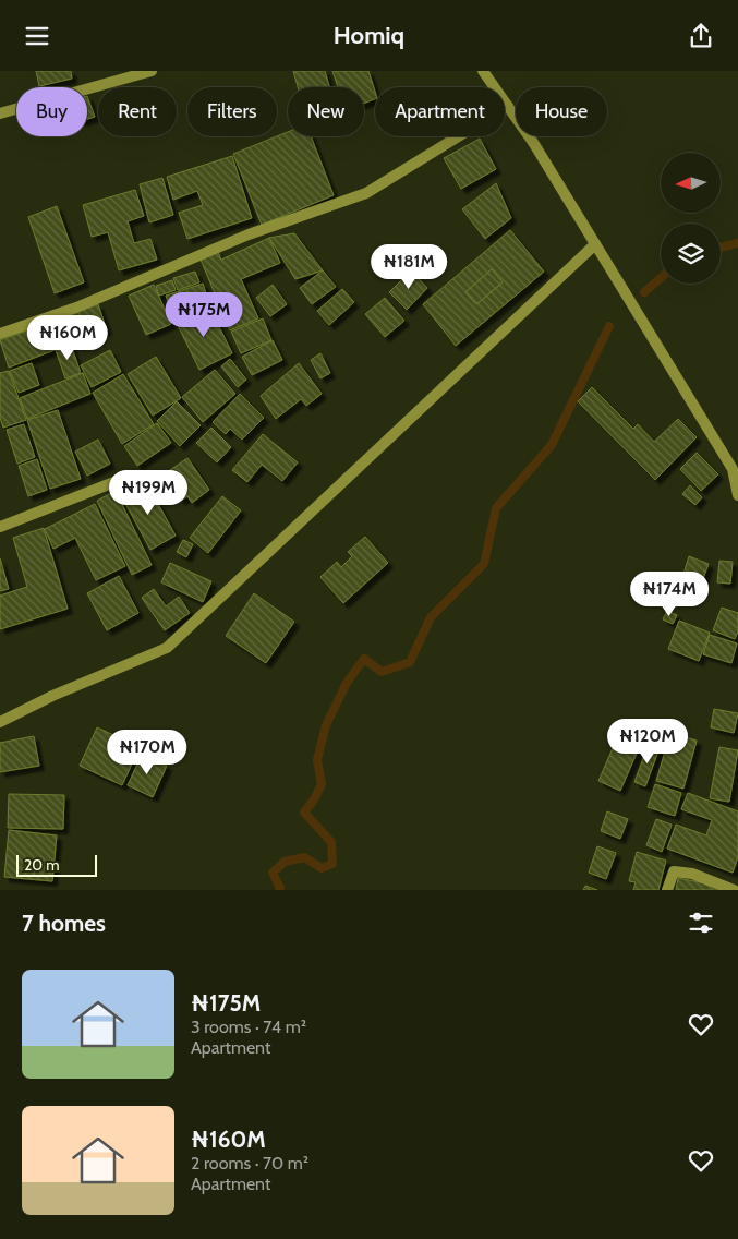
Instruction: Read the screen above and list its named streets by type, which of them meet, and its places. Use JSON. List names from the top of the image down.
{
  "scale_bar": "20 m",
  "north": "left",
  "page": {
    "header": "Homiq",
    "chip": [
      "Buy",
      "Rent",
      "Filters",
      "New",
      "Apartment",
      "House"
    ],
    "price": [
      "₦181M",
      "₦175M",
      "₦160M",
      "₦199M",
      "₦174M",
      "₦120M",
      "₦170M"
    ],
    "scale": "20 m",
    "heading": "7 homes",
    "list": [
      {
        "name": "₦175M",
        "note": "3 rooms · 74 m² · Apartment"
      },
      {
        "name": "₦160M",
        "note": "2 rooms · 70 m² · Apartment"
      }
    ]
  }
}
